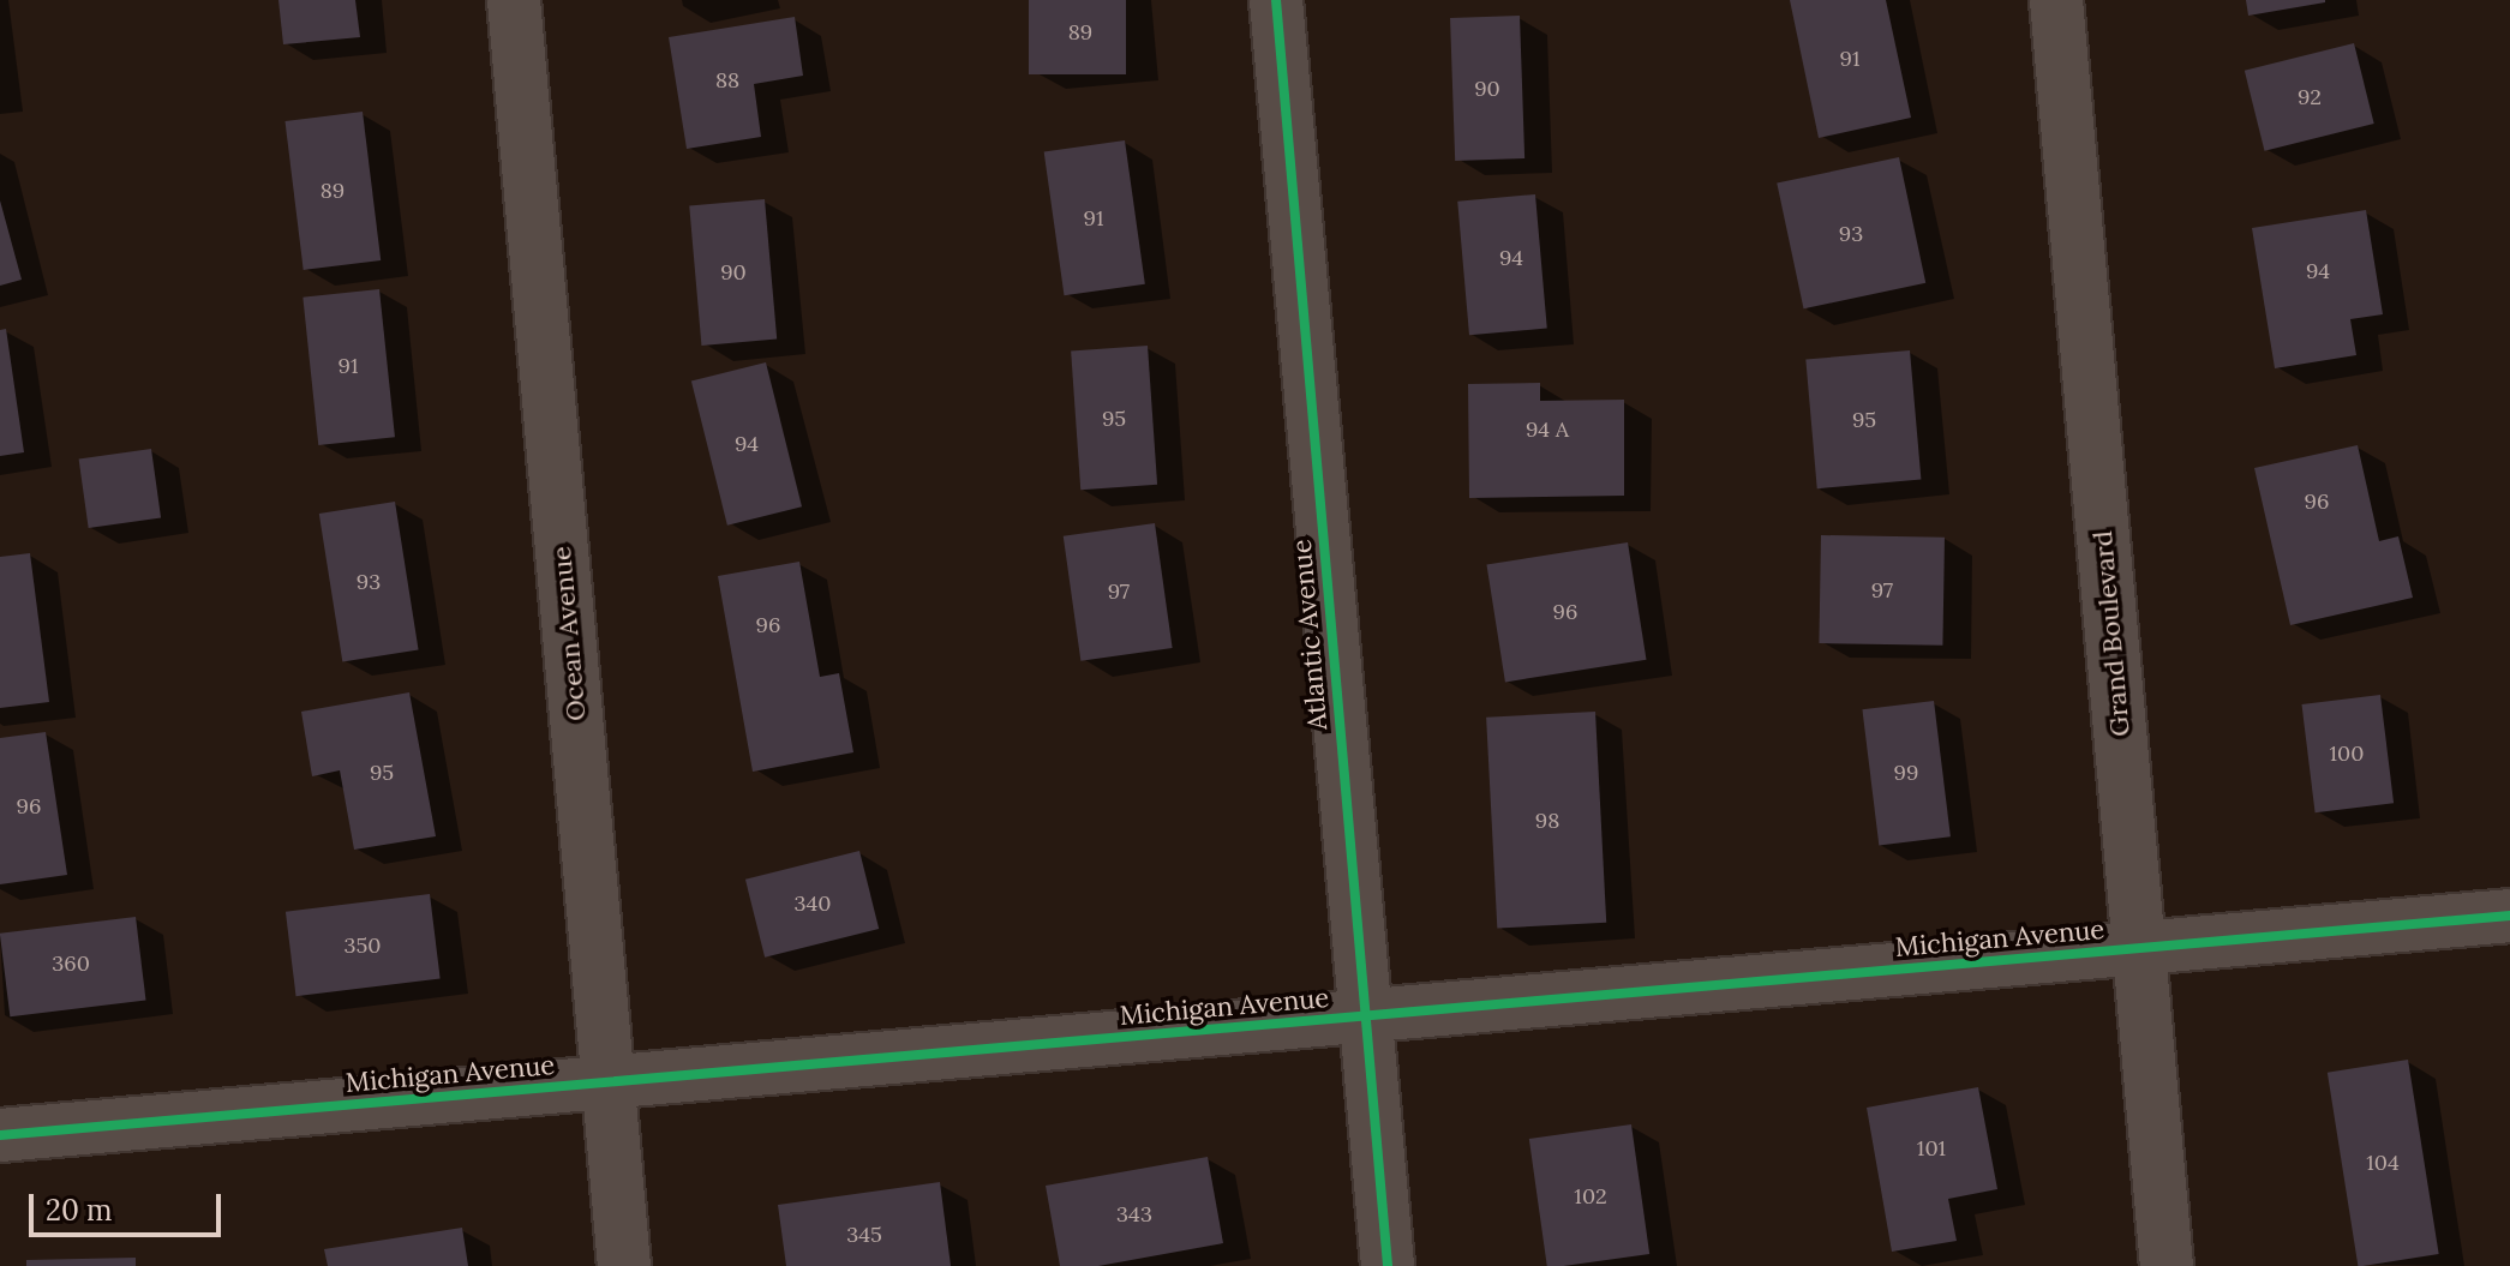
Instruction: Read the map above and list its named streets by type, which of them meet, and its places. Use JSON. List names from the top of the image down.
{
  "streets": {
    "street": [
      "Ocean Avenue",
      "Grand Boulevard",
      "Atlantic Avenue",
      "Michigan Avenue"
    ]
  },
  "crossings": [
    ["Ocean Avenue", "Michigan Avenue"],
    ["Grand Boulevard", "Michigan Avenue"],
    ["Atlantic Avenue", "Michigan Avenue"]
  ],
  "house_numbers": [
    "89",
    "91",
    "88",
    "90",
    "92",
    "89",
    "91",
    "93",
    "94",
    "94",
    "90",
    "91",
    "95",
    "95",
    "94 A",
    "94",
    "96",
    "93",
    "97",
    "97",
    "96",
    "96",
    "100",
    "95",
    "99",
    "96",
    "98",
    "340",
    "350",
    "360",
    "101",
    "104",
    "102",
    "343",
    "345"
  ],
  "scale_bar": "20 m"
}
